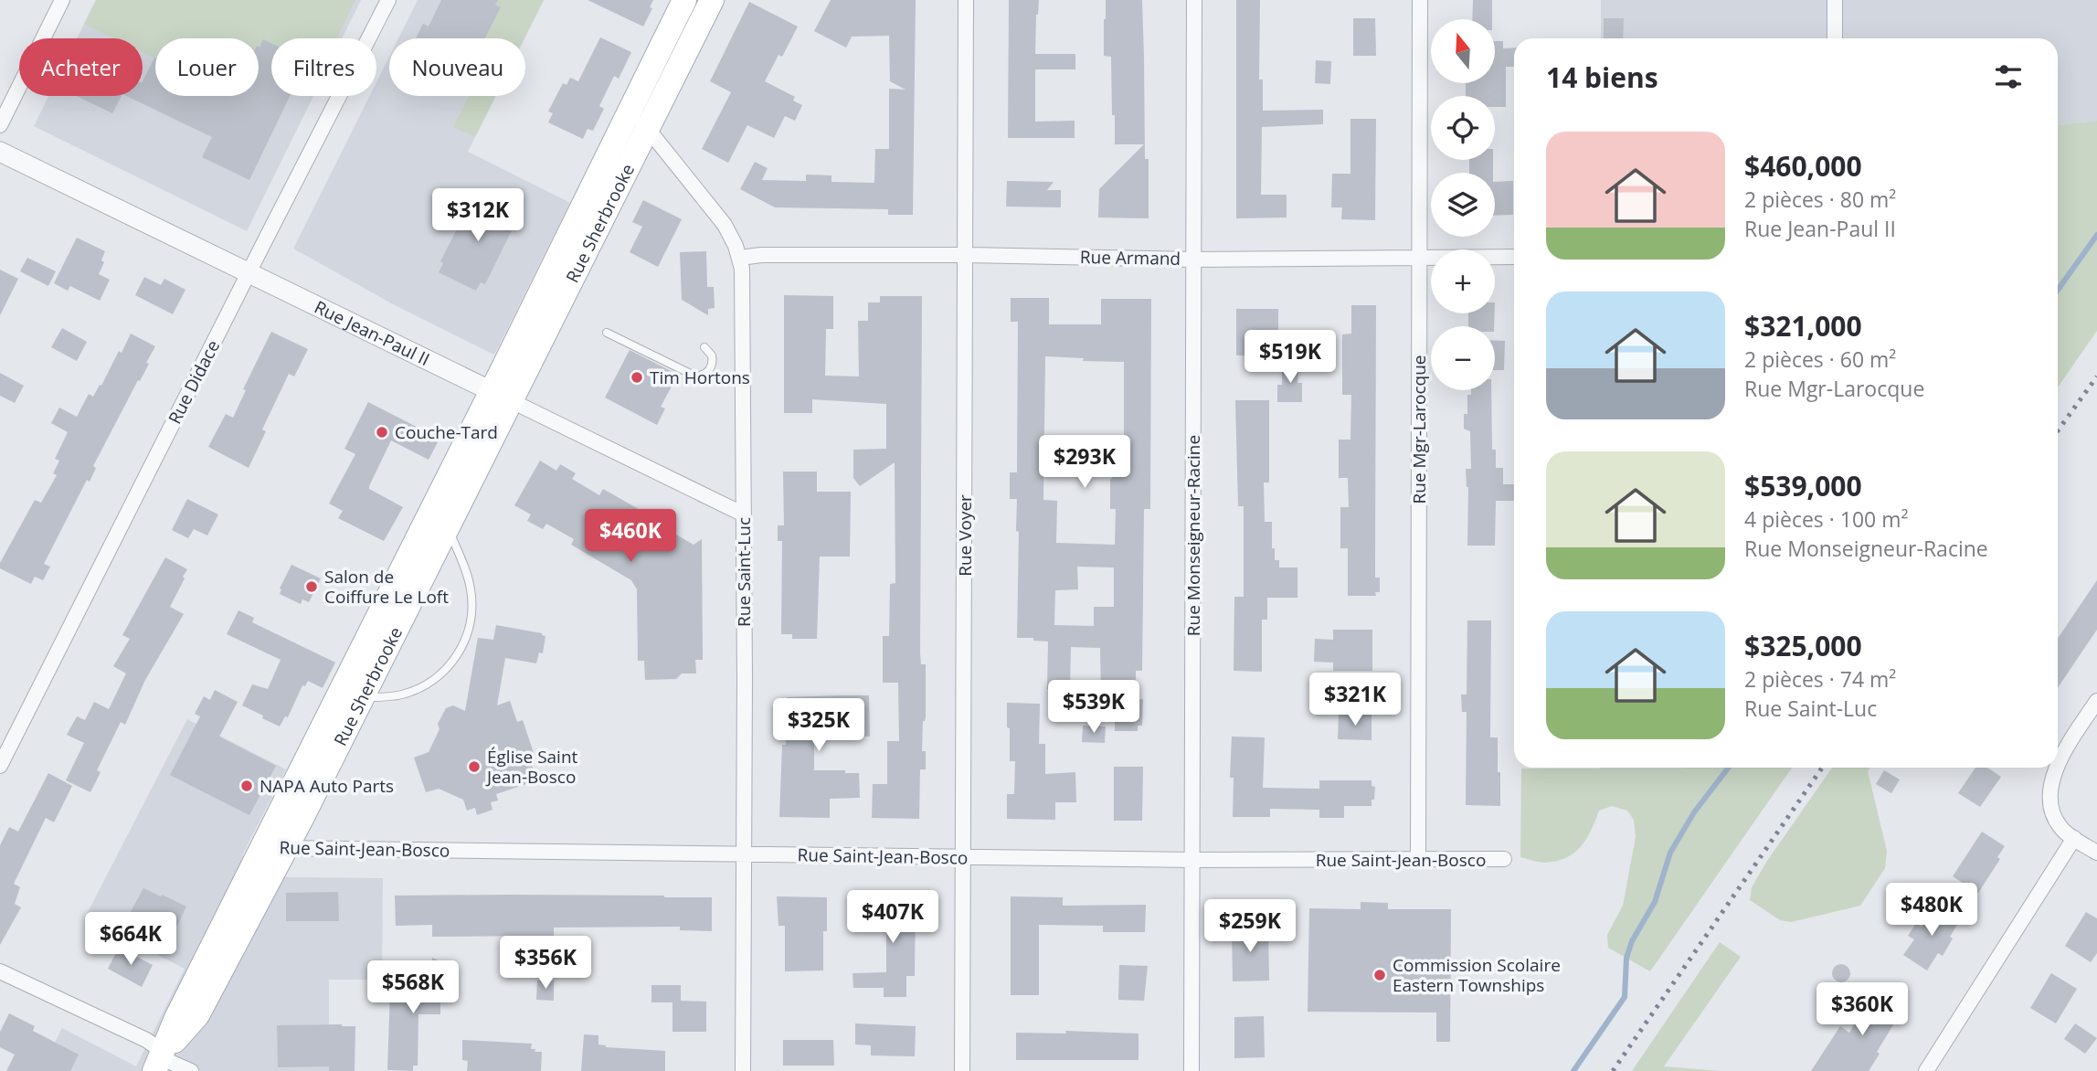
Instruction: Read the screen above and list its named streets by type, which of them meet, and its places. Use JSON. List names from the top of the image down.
{
  "streets": {
    "main road": ["Rue Sherbrooke"],
    "street": [
      "Rue Armand",
      "Rue Jean-Paul II",
      "Rue Didace",
      "Rue Mgr-Larocque",
      "Rue Voyer",
      "Rue Monseigneur-Racine",
      "Rue Saint-Luc",
      "Rue Saint-Jean-Bosco"
    ]
  },
  "crossings": [
    ["Rue Sherbrooke", "Rue Jean-Paul II"],
    ["Rue Sherbrooke", "Rue Saint-Luc"],
    ["Rue Sherbrooke", "Rue Saint-Jean-Bosco"],
    ["Rue Armand", "Rue Mgr-Larocque"],
    ["Rue Armand", "Rue Voyer"],
    ["Rue Armand", "Rue Monseigneur-Racine"],
    ["Rue Armand", "Rue Saint-Luc"],
    ["Rue Jean-Paul II", "Rue Didace"],
    ["Rue Jean-Paul II", "Rue Saint-Luc"],
    ["Rue Mgr-Larocque", "Rue Saint-Jean-Bosco"],
    ["Rue Voyer", "Rue Saint-Jean-Bosco"],
    ["Rue Monseigneur-Racine", "Rue Saint-Jean-Bosco"],
    ["Rue Saint-Luc", "Rue Saint-Jean-Bosco"]
  ],
  "places": [
    "Tim Hortons",
    "Couche-Tard",
    "Salon de Coiffure Le Loft",
    "Église Saint Jean-Bosco",
    "NAPA Auto Parts",
    "Commission Scolaire Eastern Townships"
  ],
  "north": "top",
  "page": {
    "map_buttons": ["+", "−"],
    "chip": [
      "Acheter",
      "Louer",
      "Filtres",
      "Nouveau"
    ],
    "heading": "14 biens",
    "list": [
      {
        "name": "$460,000",
        "note": "2 pièces · 80 m² · Rue Jean-Paul II"
      },
      {
        "name": "$321,000",
        "note": "2 pièces · 60 m² · Rue Mgr-Larocque"
      },
      {
        "name": "$539,000",
        "note": "4 pièces · 100 m² · Rue Monseigneur-Racine"
      },
      {
        "name": "$325,000",
        "note": "2 pièces · 74 m² · Rue Saint-Luc"
      }
    ],
    "price": [
      "$312K",
      "$519K",
      "$293K",
      "$460K",
      "$321K",
      "$539K",
      "$325K",
      "$480K",
      "$407K",
      "$259K",
      "$664K",
      "$356K",
      "$568K",
      "$360K"
    ]
  }
}
